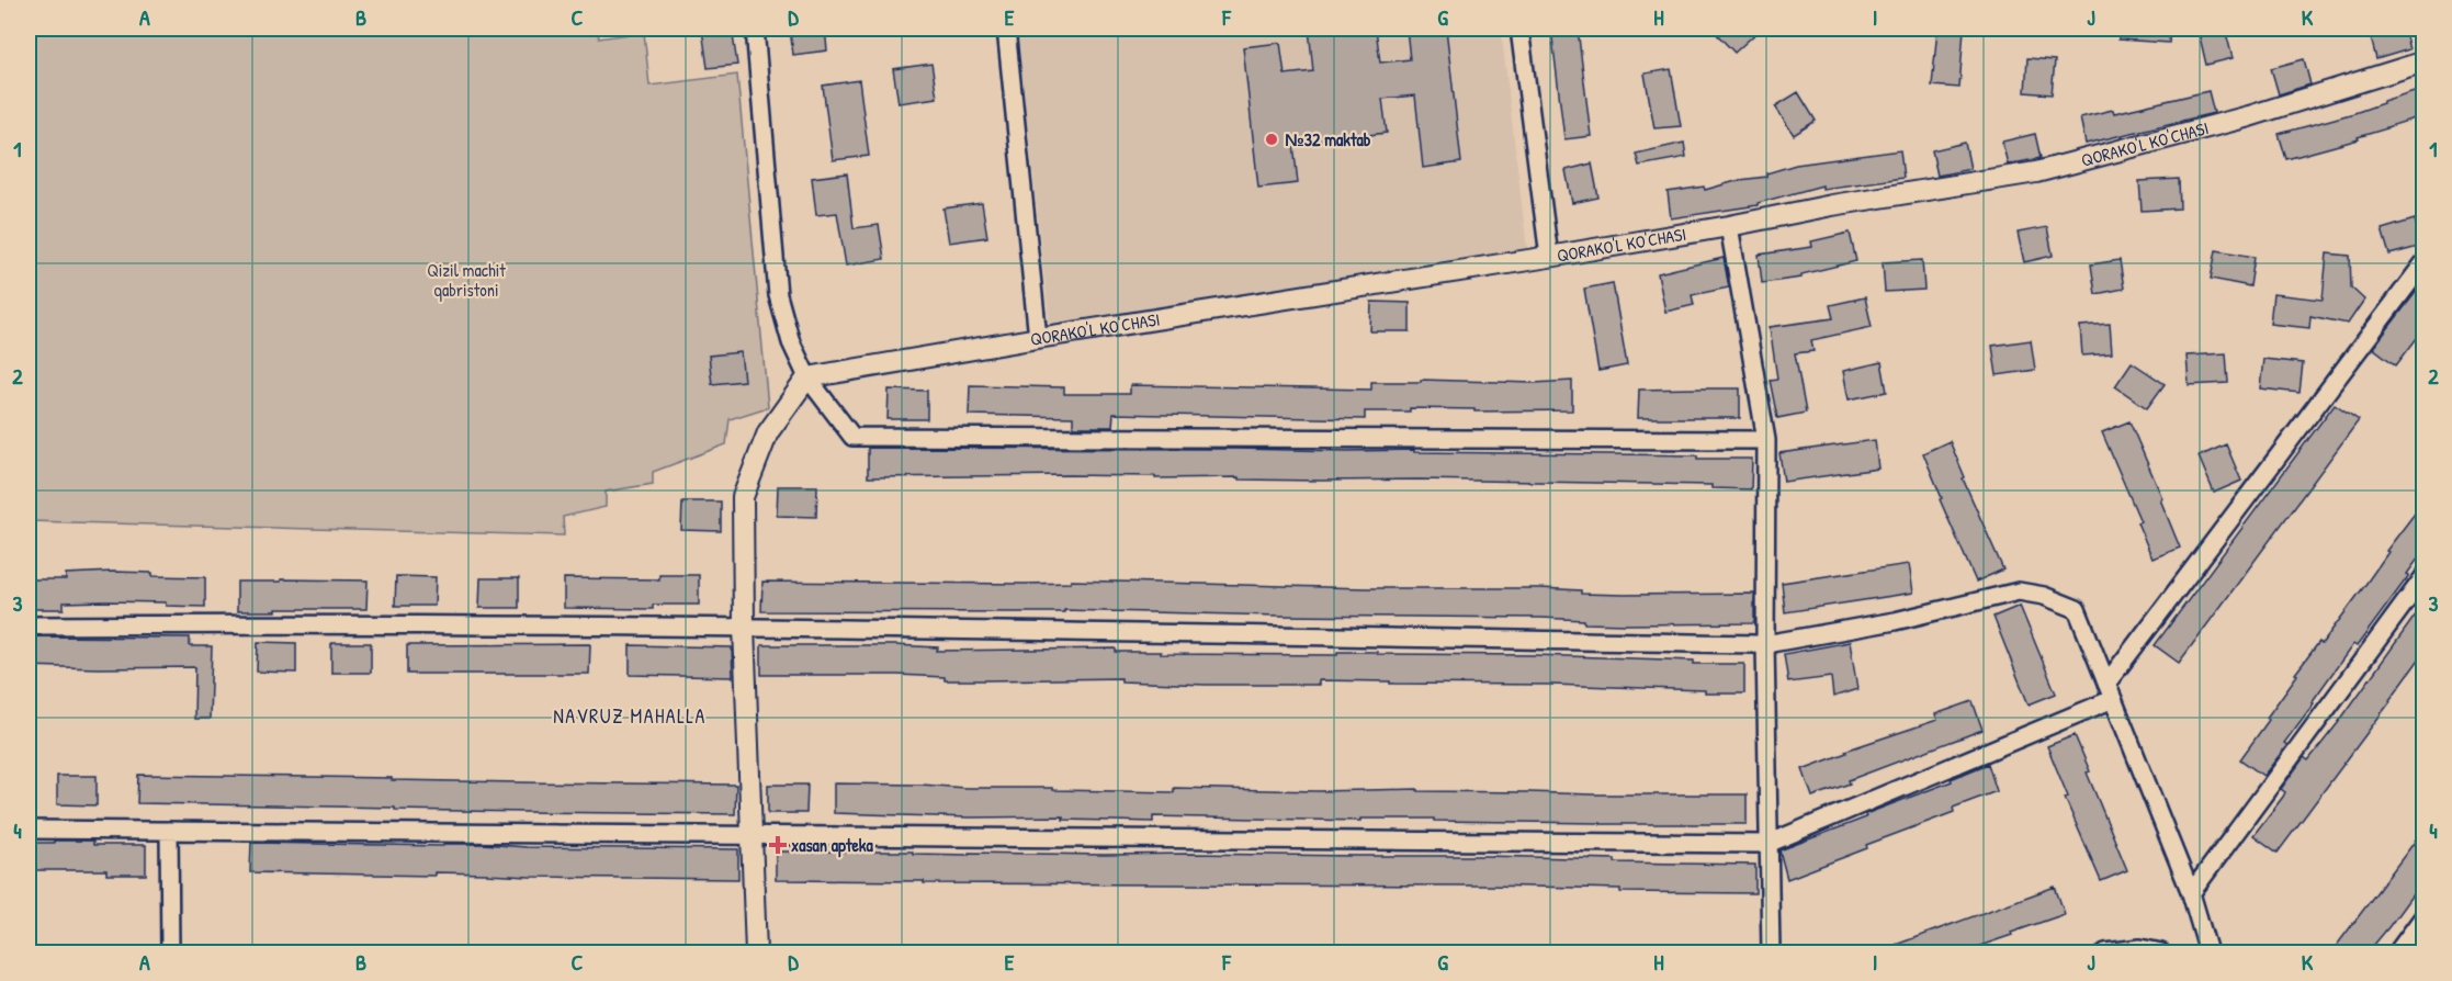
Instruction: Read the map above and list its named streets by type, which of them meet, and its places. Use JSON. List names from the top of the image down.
{
  "streets": {
    "street": ["QORAKO'L KO'CHASI"]
  },
  "districts": ["NAVRUZ MAHALLA"],
  "parks": ["Qizil machit qabristoni"],
  "places": {
    "other": ["№32 maktab"],
    "health": ["xasan apteka"]
  },
  "grid": {
    "columns": [
      "A",
      "B",
      "C",
      "D",
      "E",
      "F",
      "G",
      "H",
      "I",
      "J",
      "K"
    ],
    "rows": [
      "1",
      "2",
      "3",
      "4"
    ]
  }
}
